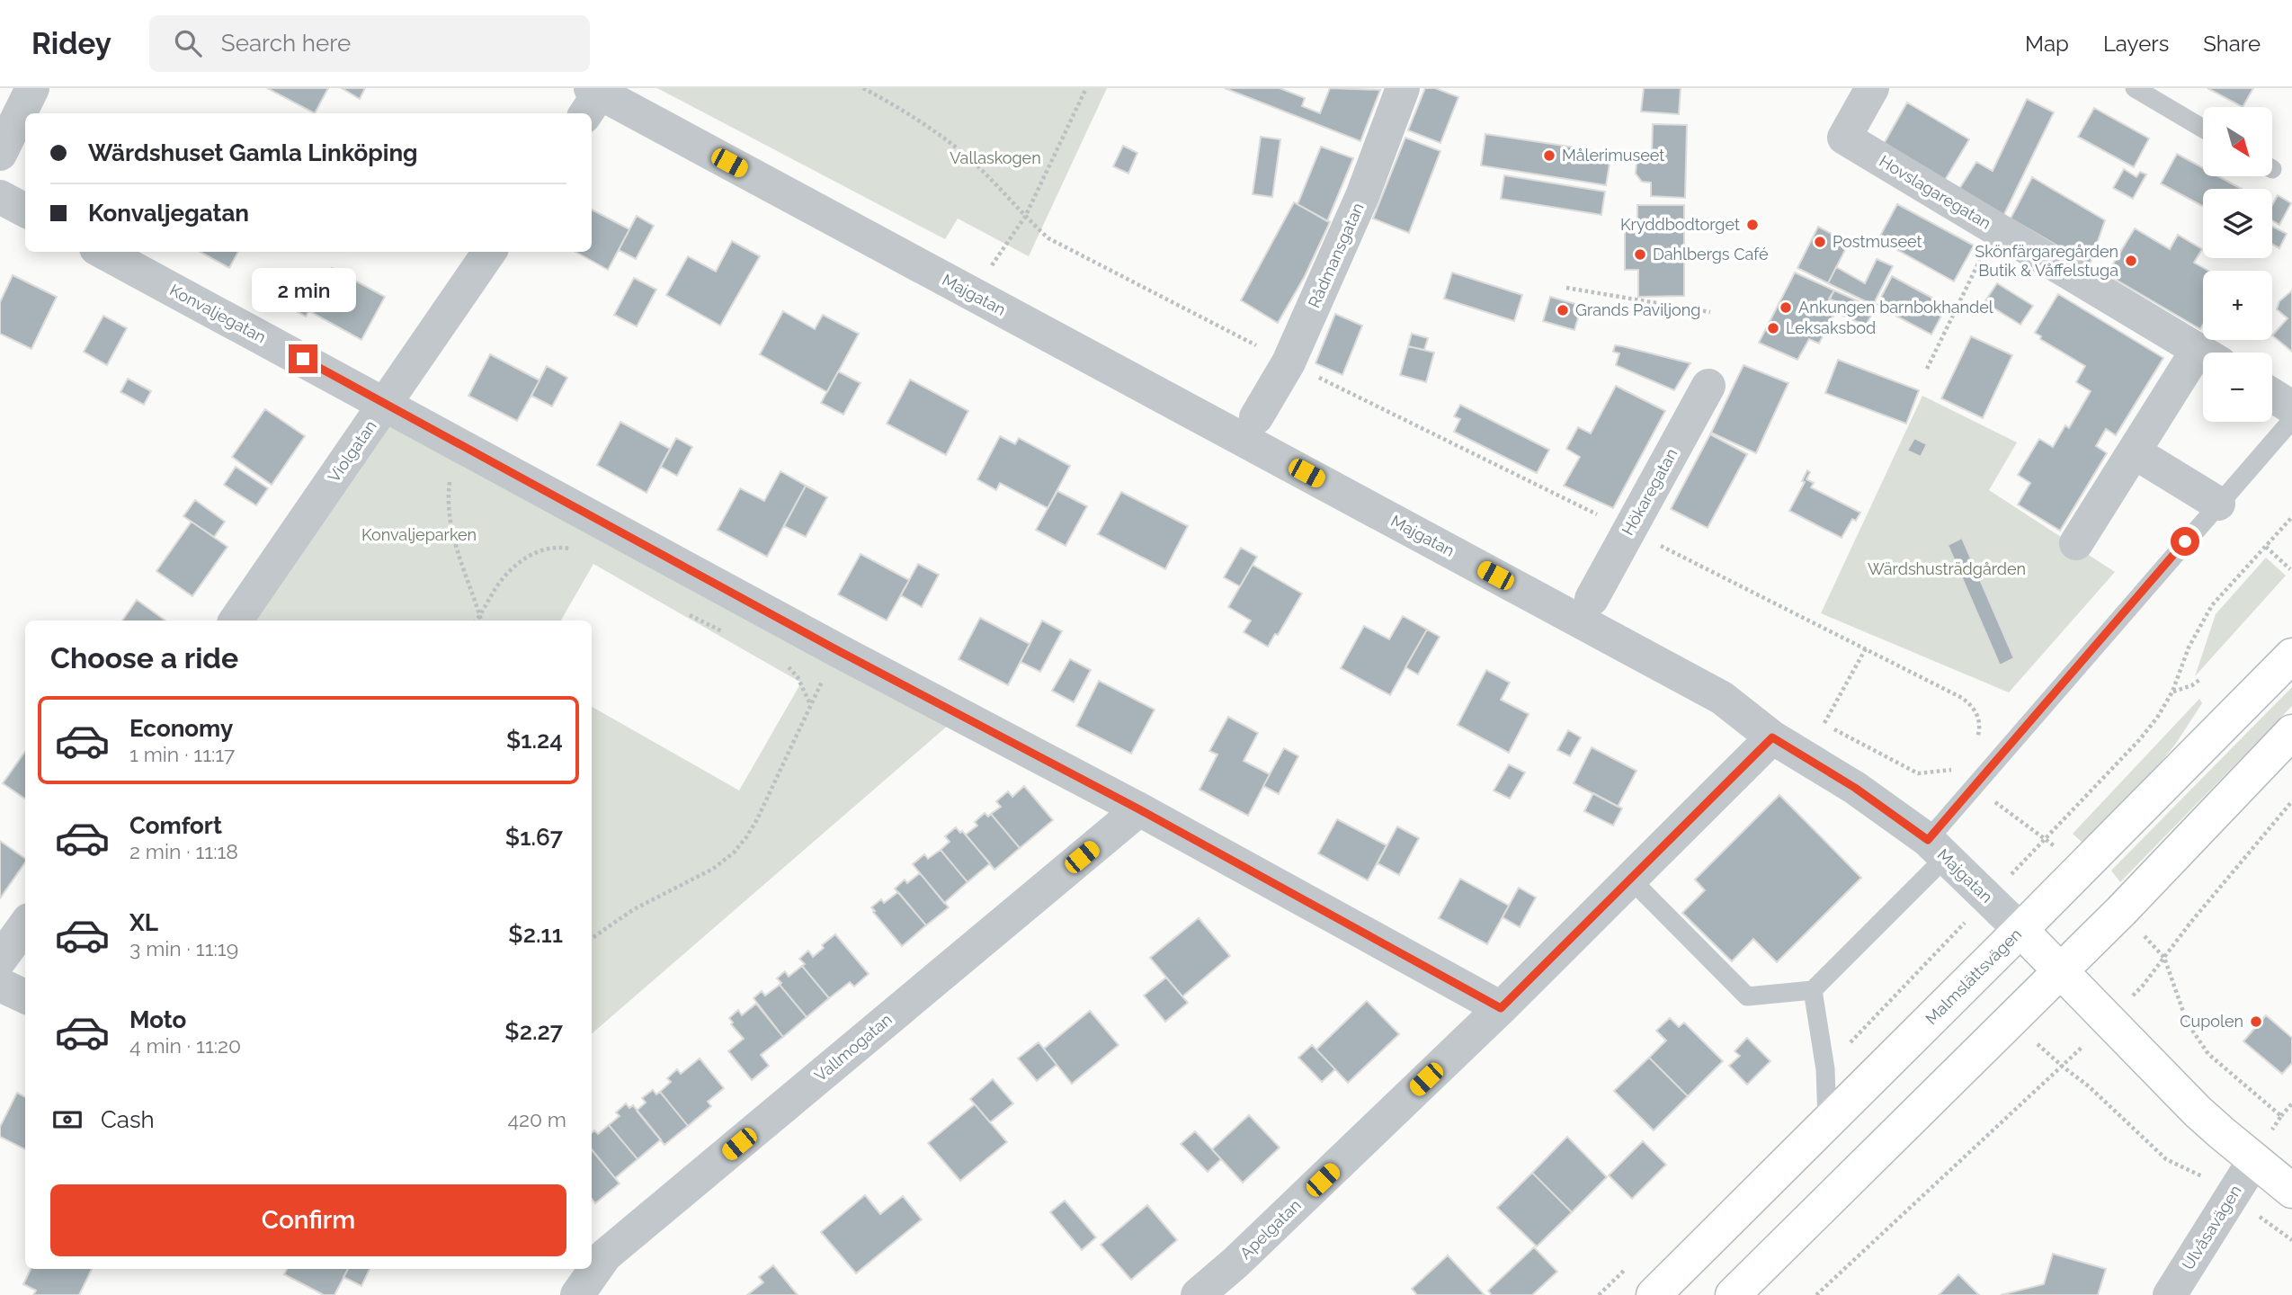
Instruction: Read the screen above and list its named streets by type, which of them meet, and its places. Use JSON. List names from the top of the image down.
{
  "streets": {
    "main road": ["Majgatan", "Malmslättsvägen"],
    "street": [
      "Hovslagaregatan",
      "Rådmansgatan",
      "Konvaljegatan",
      "Violgatan",
      "Hökaregatan",
      "Vallmogatan",
      "Ulvåsavägen",
      "Apelgatan"
    ]
  },
  "crossings": [
    ["Majgatan", "Malmslättsvägen"],
    ["Majgatan", "Ulvåsavägen"],
    ["Majgatan", "Apelgatan"],
    ["Konvaljegatan", "Violgatan"],
    ["Konvaljegatan", "Vallmogatan"],
    ["Konvaljegatan", "Apelgatan"]
  ],
  "parks": ["Vallaskogen", "Konvaljeparken", "Wärdshusträdgården"],
  "places": [
    "Målerimuseet",
    "Kryddbodtorget",
    "Postmuseet",
    "Dahlbergs Café",
    "Skönfärgaregården Butik & Våffelstuga",
    "Ankungen barnbokhandel",
    "Grands Paviljong",
    "Leksaksbod",
    "Cupolen"
  ],
  "north": "bottom right",
  "page": {
    "header": "Ridey",
    "search": "Search here",
    "nav": ["Map", "Layers", "Share"],
    "map_buttons": ["+", "−"],
    "banner": ["Wärdshuset Gamla Linköping", "Konvaljegatan"],
    "bubble": "2 min",
    "heading": "Choose a ride",
    "list": [
      {
        "name": "Economy",
        "note": "1 min · 11:17",
        "value": "$1.24"
      },
      {
        "name": "Comfort",
        "note": "2 min · 11:18",
        "value": "$1.67"
      },
      {
        "name": "XL",
        "note": "3 min · 11:19",
        "value": "$2.11"
      },
      {
        "name": "Moto",
        "note": "4 min · 11:20",
        "value": "$2.27"
      }
    ],
    "pay": ["Cash", "420 m"],
    "buttons": "Confirm"
  }
}
